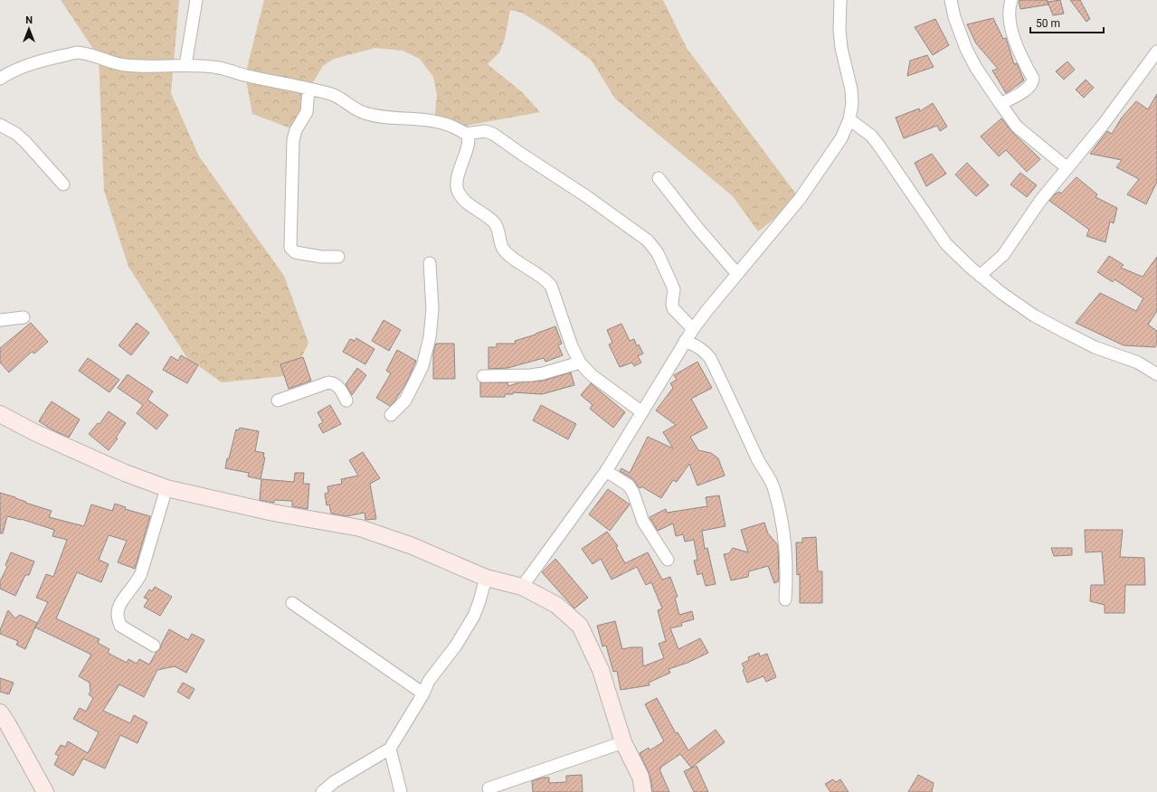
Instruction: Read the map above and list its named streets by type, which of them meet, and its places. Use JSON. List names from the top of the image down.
{
  "scale_bar": "50 m",
  "north": "top"
}
